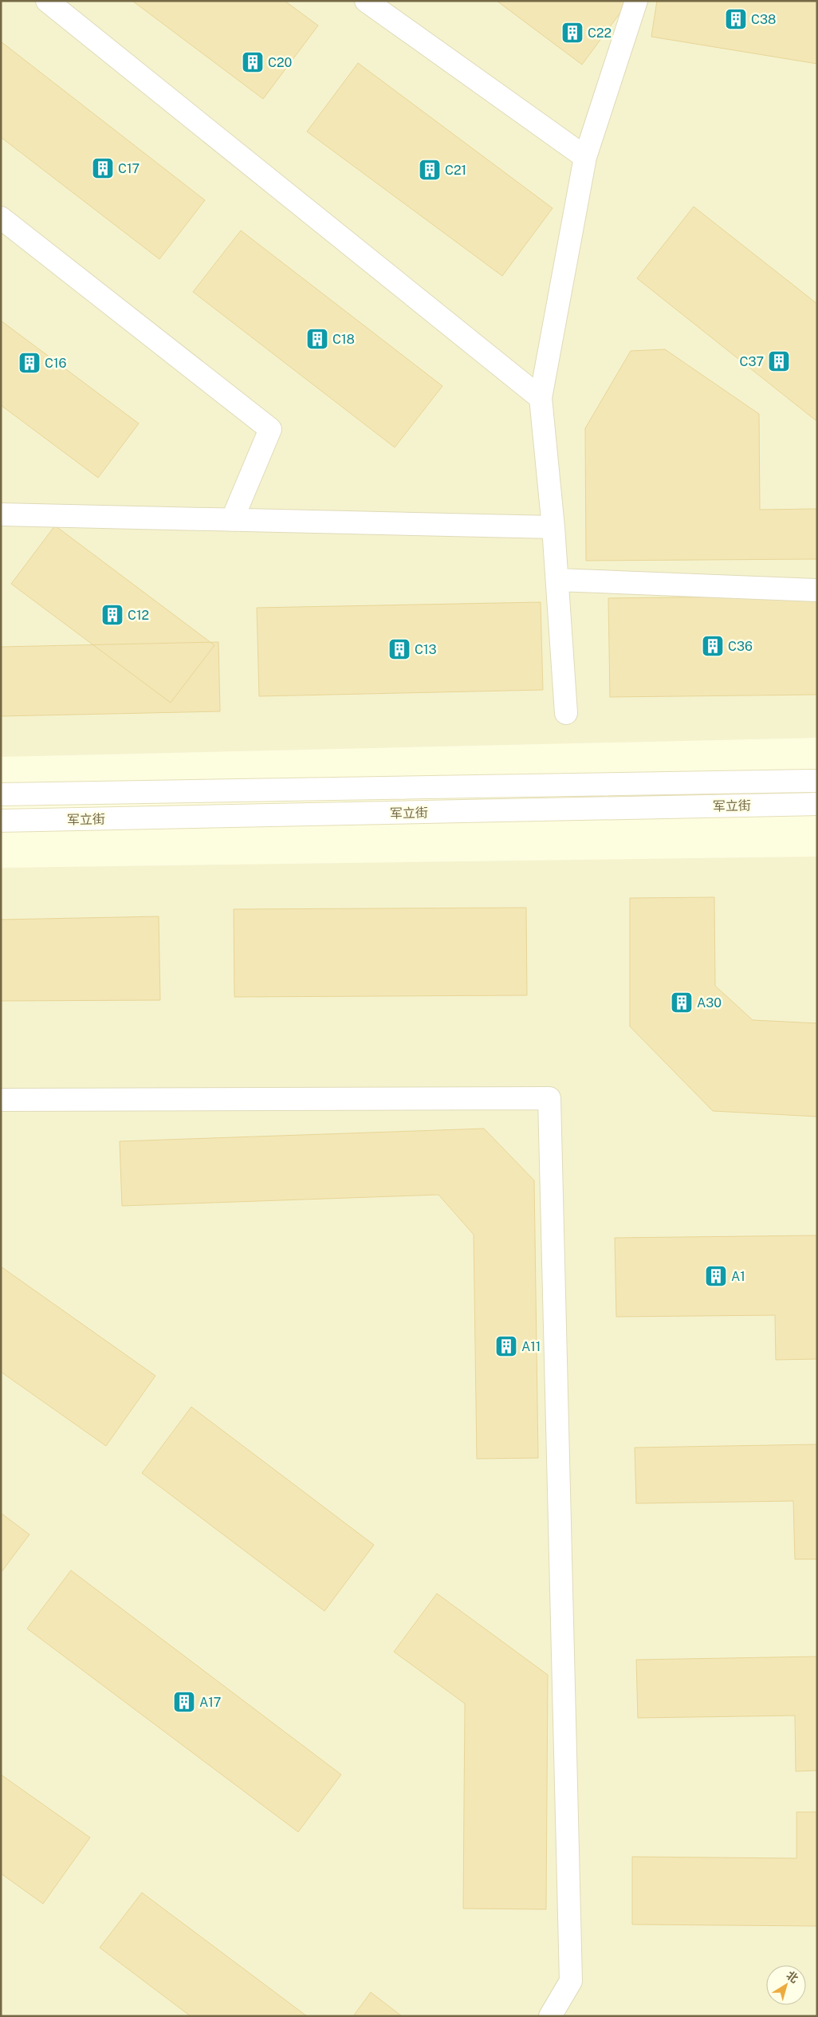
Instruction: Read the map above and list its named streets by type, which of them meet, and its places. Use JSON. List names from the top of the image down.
{
  "streets": {
    "street": ["军立街"]
  },
  "places": {
    "building": [
      "C38",
      "C22",
      "C20",
      "C17",
      "C21",
      "C18",
      "C37",
      "C16",
      "C12",
      "C36",
      "C13",
      "A30",
      "A1",
      "A11",
      "A17"
    ]
  },
  "north": "top right"
}
